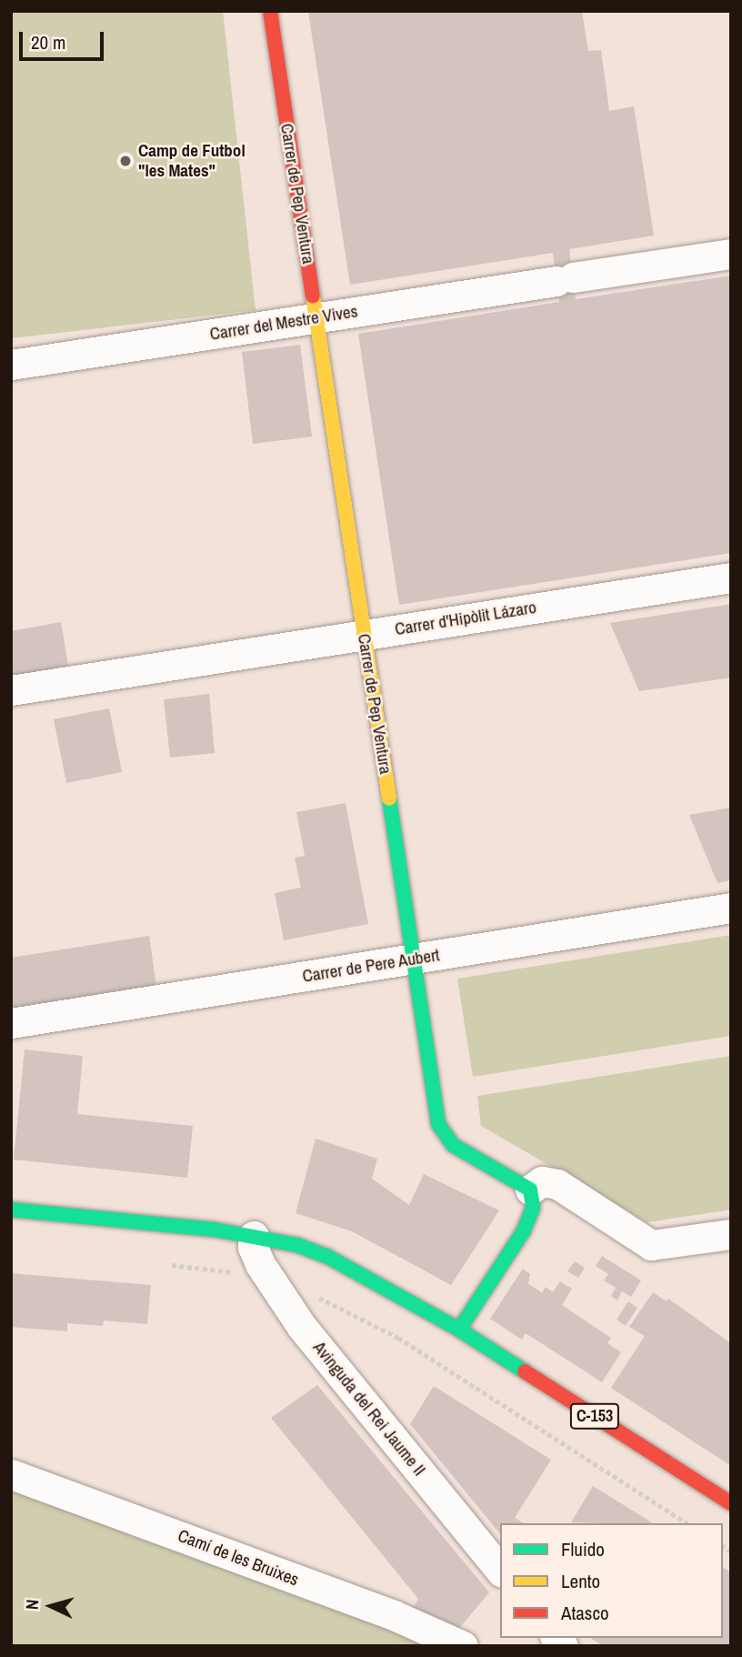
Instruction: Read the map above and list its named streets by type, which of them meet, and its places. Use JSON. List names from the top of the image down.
{
  "streets": {
    "street": [
      "Carrer de Pep Ventura",
      "Carrer del Mestre Vives",
      "Carrer d'Hipòlit Lázaro",
      "Carrer de Pere Aubert",
      "Avinguda del Rei Jaume II",
      "C-153",
      "Camí de les Bruixes"
    ]
  },
  "crossings": [
    ["Carrer de Pep Ventura", "Carrer del Mestre Vives"],
    ["Carrer de Pep Ventura", "Carrer d'Hipòlit Lázaro"],
    ["Carrer de Pep Ventura", "Carrer de Pere Aubert"],
    ["Avinguda del Rei Jaume II", "C-153"]
  ],
  "places": ["Camp de Futbol \"les Mates\""],
  "legend": ["Fluido", "Lento", "Atasco"],
  "scale_bar": "20 m",
  "north": "left"
}
